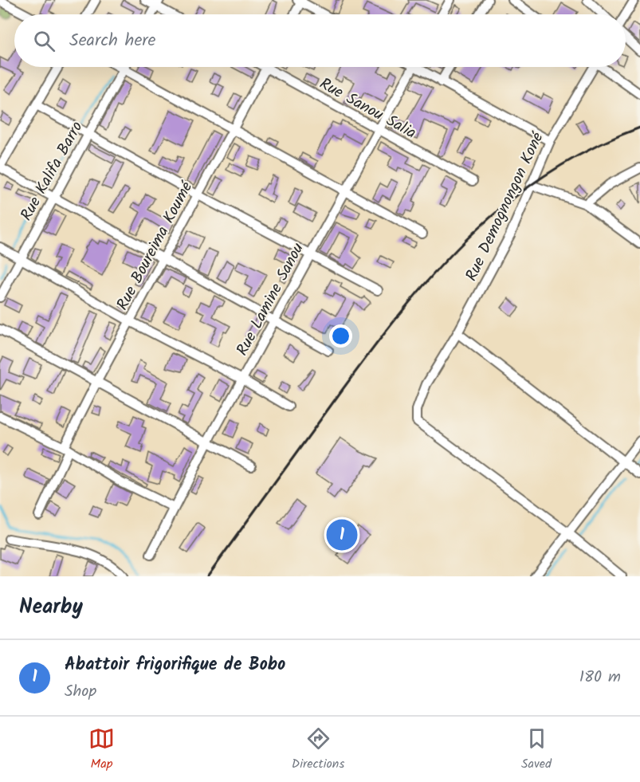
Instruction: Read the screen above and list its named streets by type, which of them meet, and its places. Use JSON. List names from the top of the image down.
{
  "streets": {
    "street": [
      "Rue Sanou Salia",
      "Rue Kalifa Barro",
      "Rue Demognongon Koné",
      "Rue Boureima Koumé",
      "Rue Lamine Sanou"
    ]
  },
  "crossings": [
    ["Rue Sanou Salia", "Rue Boureima Koumé"],
    ["Rue Sanou Salia", "Rue Lamine Sanou"]
  ],
  "page": {
    "search": "Search here",
    "pins": "1",
    "heading": "Nearby",
    "list": [
      {
        "mark": "1",
        "name": "Abattoir frigorifique de Bobo",
        "note": "Shop",
        "value": "180 m"
      }
    ],
    "nav": ["Map", "Directions", "Saved"]
  }
}
